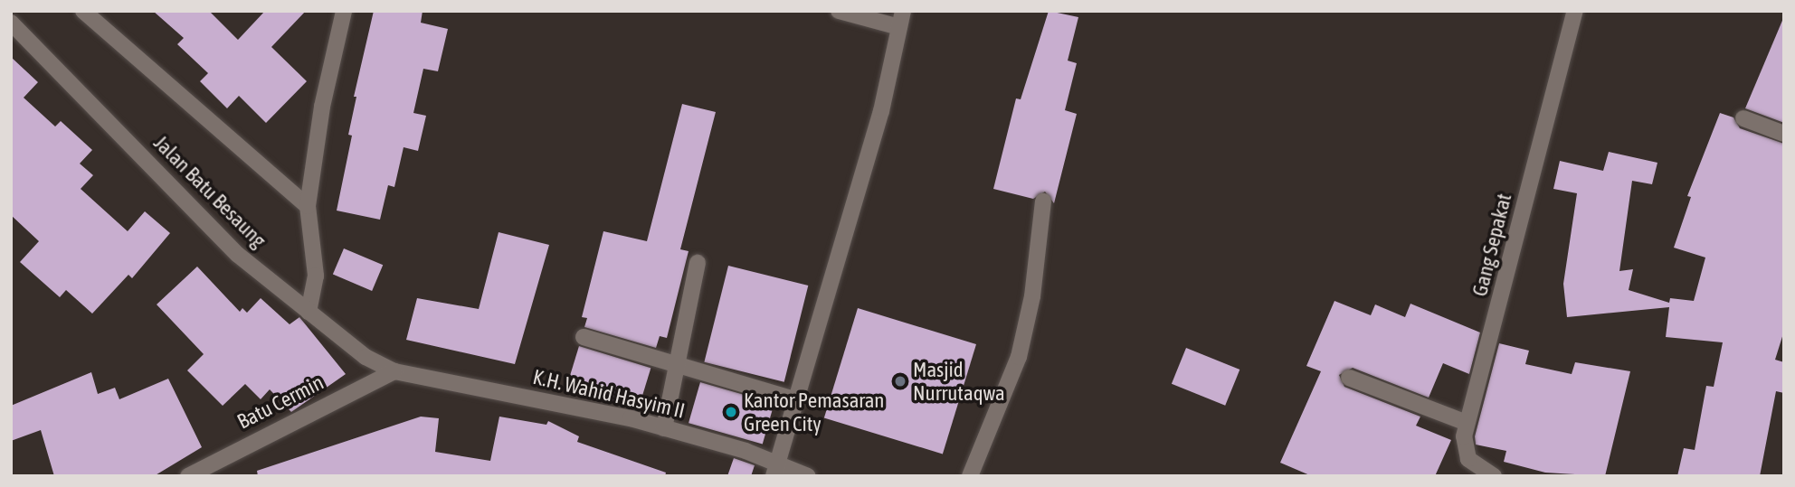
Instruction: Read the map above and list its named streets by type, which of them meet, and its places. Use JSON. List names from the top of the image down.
{
  "streets": {
    "street": [
      "Jalan Batu Besaung",
      "Gang Sepakat",
      "K.H. Wahid Hasyim II",
      "Batu Cermin"
    ]
  },
  "crossings": [
    ["Jalan Batu Besaung", "K.H. Wahid Hasyim II"],
    ["Jalan Batu Besaung", "Batu Cermin"],
    ["K.H. Wahid Hasyim II", "Batu Cermin"]
  ],
  "places": ["Masjid Nurrutaqwa", "Kantor Pemasaran Green City"]
}
